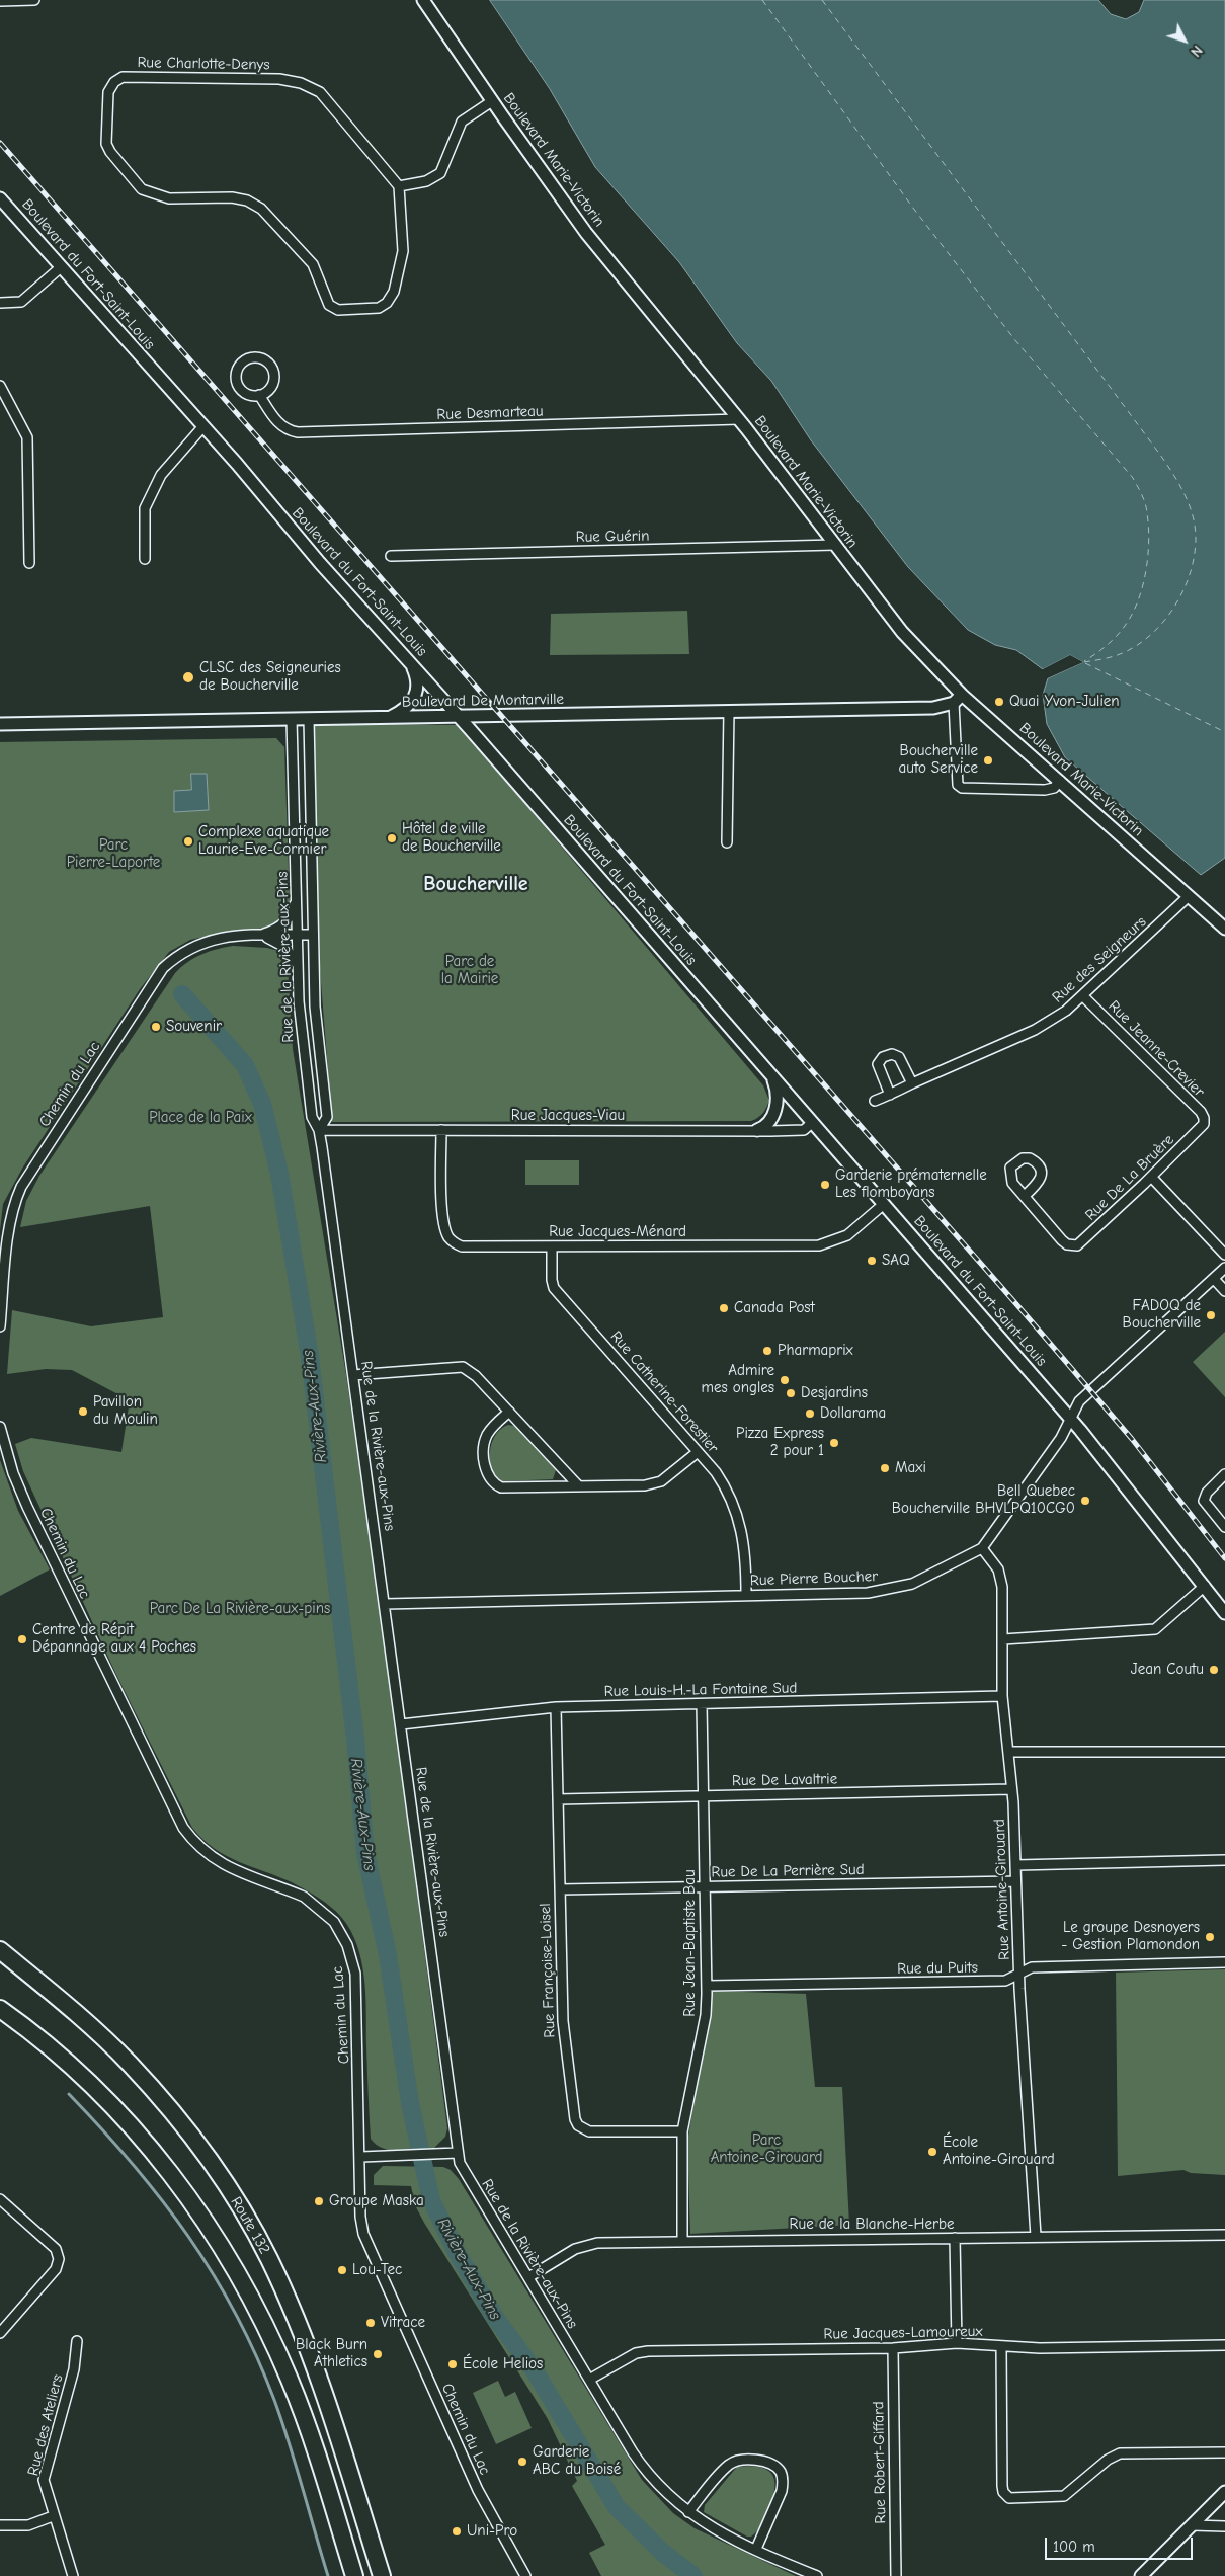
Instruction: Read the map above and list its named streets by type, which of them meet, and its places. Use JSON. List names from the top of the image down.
{
  "streets": {
    "highway": ["Route 132"],
    "street": [
      "Rue Charlotte-Denys",
      "Boulevard Marie-Victorin",
      "Boulevard du Fort-Saint-Louis",
      "Rue Desmarteau",
      "Rue Guérin",
      "Boulevard De Montarville",
      "Rue de la Rivière-aux-Pins",
      "Rue des Seigneurs",
      "Rue Jeanne-Crevier",
      "Chemin du Lac",
      "Rue Jacques-Viau",
      "Rue De La Bruère",
      "Rue Jacques-Ménard",
      "Rue Catherine-Forestier",
      "Rue Pierre Boucher",
      "Rue Louis-H.-La Fontaine Sud",
      "Rue De Lavaltrie",
      "Rue De La Perrière Sud",
      "Rue Antoine-Girouard",
      "Rue Jean-Baptiste Bau",
      "Rue du Puits",
      "Rue Françoise-Loisel",
      "Rue de la Blanche-Herbe",
      "Rue Jacques-Lamoureux",
      "Rue des Ateliers",
      "Rue Robert-Giffard"
    ]
  },
  "crossings": [
    ["Boulevard Marie-Victorin", "Rue Desmarteau"],
    ["Boulevard Marie-Victorin", "Rue Guérin"],
    ["Boulevard Marie-Victorin", "Boulevard De Montarville"],
    ["Boulevard Marie-Victorin", "Rue des Seigneurs"],
    ["Boulevard du Fort-Saint-Louis", "Boulevard De Montarville"],
    ["Boulevard du Fort-Saint-Louis", "Rue Jacques-Viau"],
    ["Boulevard du Fort-Saint-Louis", "Rue Jacques-Ménard"],
    ["Boulevard du Fort-Saint-Louis", "Rue Pierre Boucher"],
    ["Boulevard De Montarville", "Rue de la Rivière-aux-Pins"],
    ["Rue de la Rivière-aux-Pins", "Chemin du Lac"],
    ["Rue de la Rivière-aux-Pins", "Rue Jacques-Viau"],
    ["Rue de la Rivière-aux-Pins", "Rue Pierre Boucher"],
    ["Rue de la Rivière-aux-Pins", "Rue Louis-H.-La Fontaine Sud"],
    ["Rue de la Rivière-aux-Pins", "Rue de la Blanche-Herbe"],
    ["Rue de la Rivière-aux-Pins", "Rue Jacques-Lamoureux"],
    ["Rue des Seigneurs", "Rue Jeanne-Crevier"],
    ["Rue Jeanne-Crevier", "Rue De La Bruère"],
    ["Rue Jacques-Viau", "Rue Jacques-Ménard"],
    ["Rue Jacques-Ménard", "Rue Catherine-Forestier"],
    ["Rue Catherine-Forestier", "Rue Pierre Boucher"],
    ["Rue Pierre Boucher", "Rue Antoine-Girouard"],
    ["Rue Louis-H.-La Fontaine Sud", "Rue Antoine-Girouard"],
    ["Rue Louis-H.-La Fontaine Sud", "Rue Jean-Baptiste Bau"],
    ["Rue Louis-H.-La Fontaine Sud", "Rue Françoise-Loisel"],
    ["Rue De Lavaltrie", "Rue Antoine-Girouard"],
    ["Rue De Lavaltrie", "Rue Jean-Baptiste Bau"],
    ["Rue De Lavaltrie", "Rue Françoise-Loisel"],
    ["Rue De La Perrière Sud", "Rue Antoine-Girouard"],
    ["Rue De La Perrière Sud", "Rue Jean-Baptiste Bau"],
    ["Rue De La Perrière Sud", "Rue Françoise-Loisel"],
    ["Rue Antoine-Girouard", "Rue du Puits"],
    ["Rue Antoine-Girouard", "Rue de la Blanche-Herbe"],
    ["Rue Jean-Baptiste Bau", "Rue du Puits"],
    ["Rue Jean-Baptiste Bau", "Rue Françoise-Loisel"],
    ["Rue Jean-Baptiste Bau", "Rue de la Blanche-Herbe"],
    ["Rue Jacques-Lamoureux", "Rue Robert-Giffard"]
  ],
  "districts": ["Boucherville"],
  "water": ["Rivière-Aux-Pins"],
  "parks": [
    "Parc Pierre-Laporte",
    "Parc de la Mairie",
    "Place de la Paix",
    "Parc De La Rivière-aux-pins",
    "Parc Antoine-Girouard"
  ],
  "places": [
    "CLSC des Seigneuries de Boucherville",
    "Quai Yvon-Julien",
    "Boucherville auto Service",
    "Hôtel de ville de Boucherville",
    "Complexe aquatique Laurie-Eve-Cormier",
    "Souvenir",
    "Garderie prématernelle Les flomboyans",
    "SAQ",
    "Canada Post",
    "FADOQ de Boucherville",
    "Pharmaprix",
    "Admire mes ongles",
    "Desjardins",
    "Pavillon du Moulin",
    "Dollarama",
    "Pizza Express 2 pour 1",
    "Maxi",
    "Bell Quebec Boucherville BHVLPQ10CG0",
    "Centre de Répit Dépannage aux 4 Poches",
    "Jean Coutu",
    "Le groupe Desnoyers - Gestion Plamondon",
    "École Antoine-Girouard",
    "Groupe Maska",
    "Lou-Tec",
    "Vitrace",
    "Black Burn Athletics",
    "École Helios",
    "Garderie ABC du Boisé",
    "Uni-Pro"
  ],
  "scale_bar": "100 m",
  "north": "bottom right"
}
